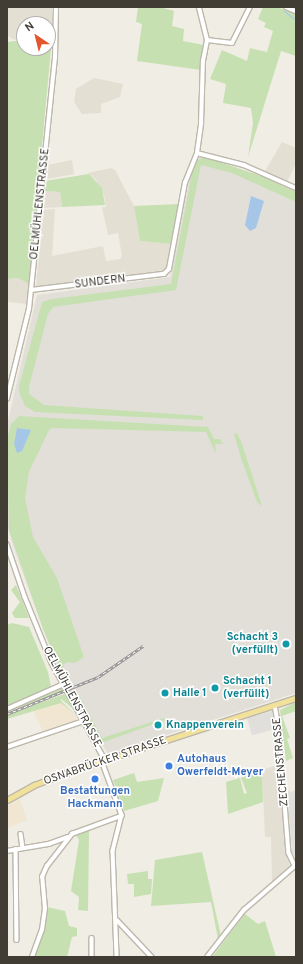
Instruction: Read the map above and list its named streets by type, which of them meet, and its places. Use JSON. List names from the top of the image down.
{
  "streets": {
    "main road": ["OSNABRÜCKER STRASSE"],
    "street": ["OELMÜHLENSTRASSE", "SUNDERN", "ZECHENSTRASSE"]
  },
  "crossings": [
    ["OELMÜHLENSTRASSE", "SUNDERN"],
    ["OELMÜHLENSTRASSE", "OSNABRÜCKER STRASSE"],
    ["OSNABRÜCKER STRASSE", "ZECHENSTRASSE"]
  ],
  "places": [
    "Schacht 3 (verfüllt)",
    "Schacht 1 (verfüllt)",
    "Halle 1",
    "Knappenverein",
    "Autohaus Owerfeldt-Meyer",
    "Bestattungen Hackmann"
  ],
  "north": "top left"
}
